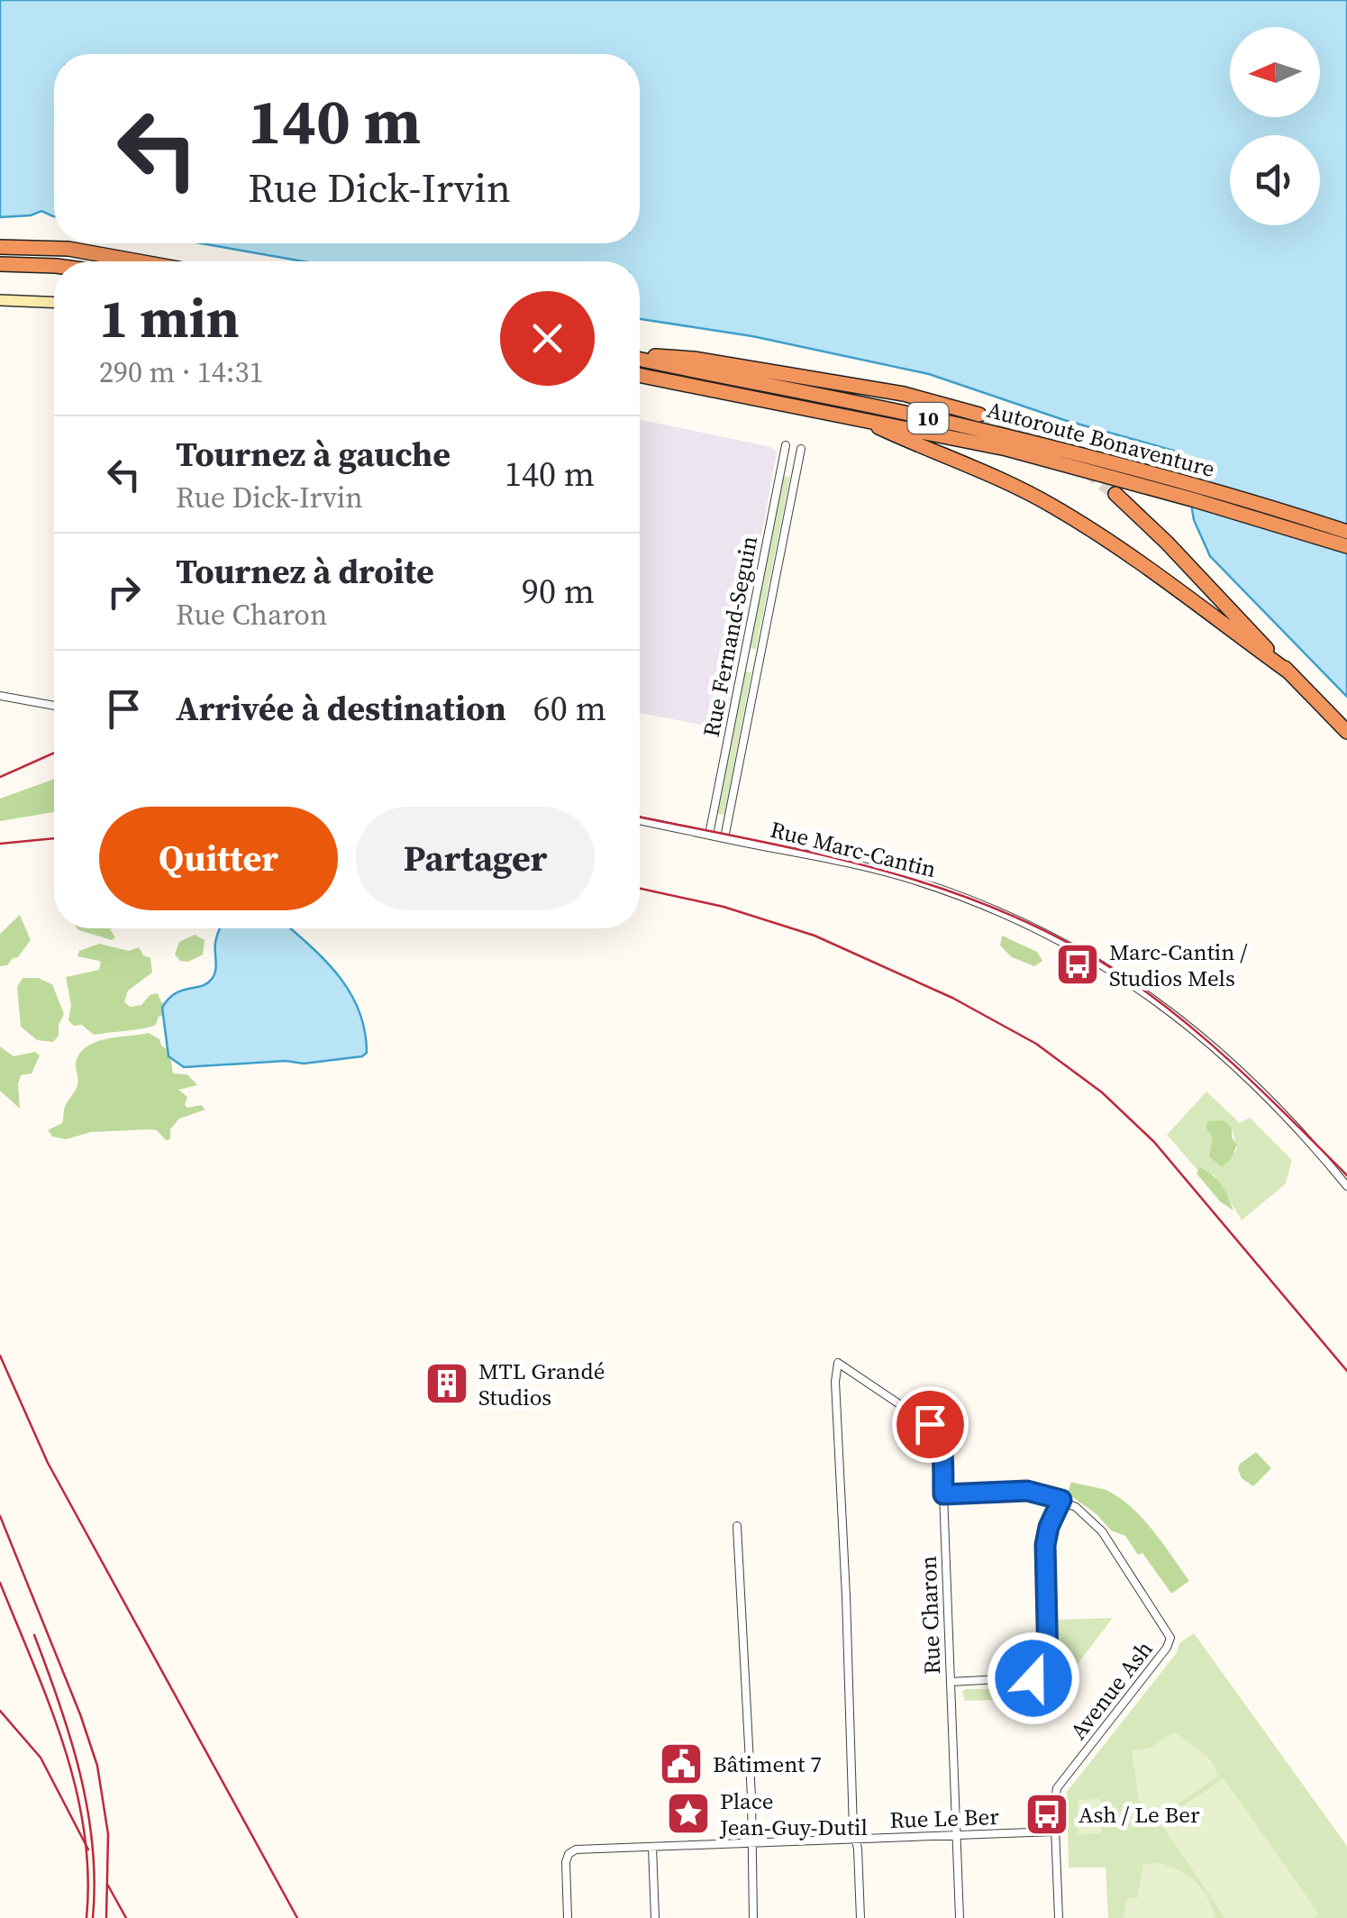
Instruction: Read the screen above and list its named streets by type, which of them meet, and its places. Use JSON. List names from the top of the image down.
{
  "streets": {
    "highway": ["10", "Autoroute Bonaventure"],
    "street": [
      "Rue Fernand-Seguin",
      "Rue Marc-Cantin",
      "Rue Charon",
      "Avenue Ash",
      "Rue Le Ber"
    ]
  },
  "crossings": [
    ["Rue Fernand-Seguin", "Rue Marc-Cantin"],
    ["Rue Charon", "Rue Le Ber"],
    ["Avenue Ash", "Rue Le Ber"]
  ],
  "places": {
    "bus stop": ["Marc-Cantin / Studios Mels", "Ash / Le Ber"],
    "building": ["MTL Grandé Studios"],
    "public building": ["Bâtiment 7"],
    "place": ["Place Jean-Guy-Dutil"]
  },
  "north": "left",
  "page": {
    "turn": ["140 m", "Rue Dick-Irvin"],
    "heading": ["1 min", "290 m · 14:31"],
    "list": [
      {
        "name": "Tournez à gauche",
        "note": "Rue Dick-Irvin",
        "value": "140 m"
      },
      {
        "name": "Tournez à droite",
        "note": "Rue Charon",
        "value": "90 m"
      },
      {
        "name": "Arrivée à destination",
        "value": "60 m"
      }
    ],
    "buttons": ["Quitter", "Partager"]
  }
}
